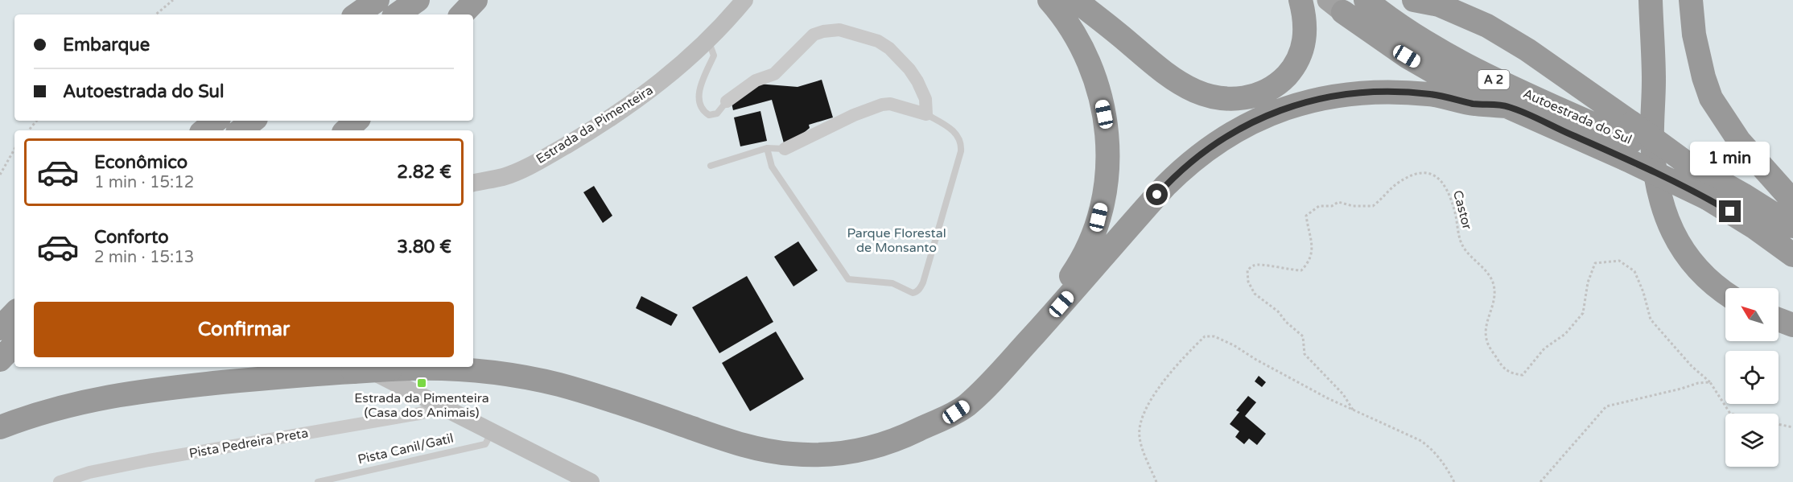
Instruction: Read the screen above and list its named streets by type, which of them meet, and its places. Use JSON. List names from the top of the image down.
{
  "streets": {
    "highway": ["A 2", "Autoestrada do Sul"],
    "main road": ["Estrada da Pimenteira"],
    "street": ["Pista Pedreira Preta"],
    "lane": ["Pista Canil/Gatil"],
    "path": ["Castor"]
  },
  "parks": ["Parque Florestal de Monsanto"],
  "places": {
    "transit": ["Estrada da Pimenteira (Casa dos Animais)"]
  },
  "north": "top left",
  "page": {
    "banner": ["Embarque", "Autoestrada do Sul"],
    "list": [
      {
        "name": "Econômico",
        "note": "1 min · 15:12",
        "value": "2.82 €"
      },
      {
        "name": "Conforto",
        "note": "2 min · 15:13",
        "value": "3.80 €"
      }
    ],
    "bubble": "1 min",
    "buttons": "Confirmar"
  }
}
